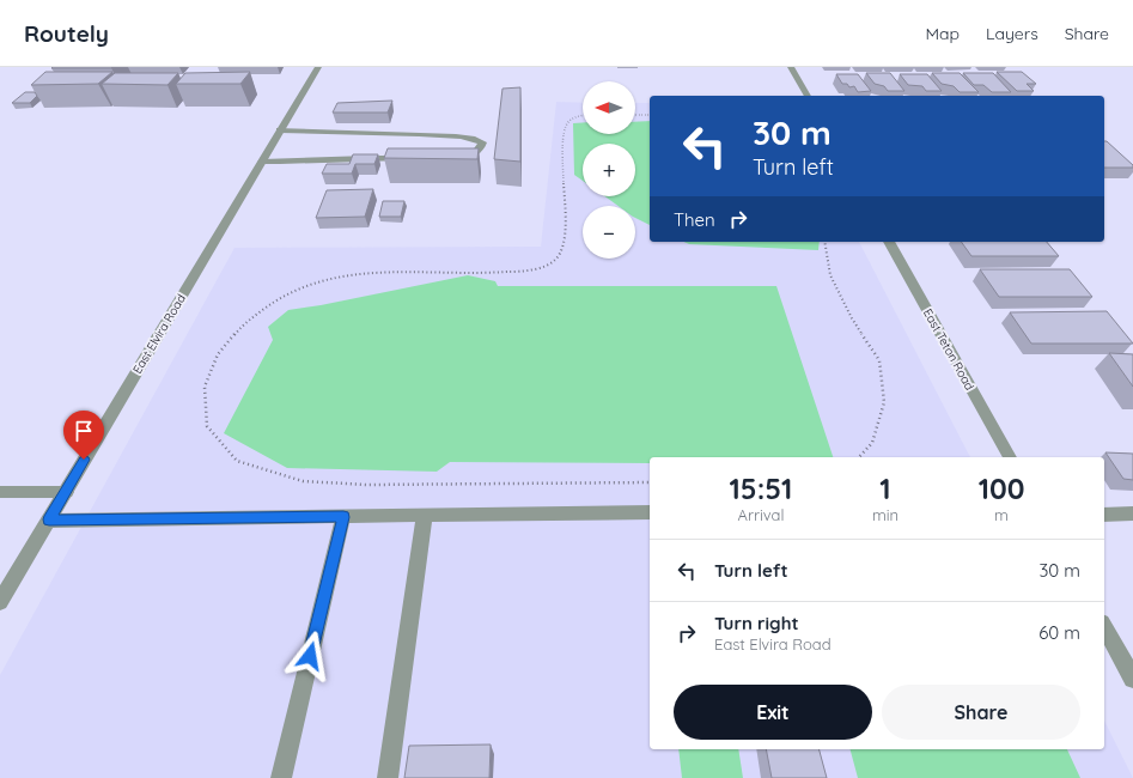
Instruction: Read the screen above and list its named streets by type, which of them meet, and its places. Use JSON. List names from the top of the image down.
{
  "streets": {
    "street": ["East Elvira Road", "East Teton Road"]
  },
  "north": "left",
  "page": {
    "header": "Routely",
    "nav": ["Map", "Layers", "Share"],
    "map_buttons": ["+", "−"],
    "turn": ["30 m", "Turn left"],
    "then": "Then",
    "eta": [
      "15:51",
      "Arrival",
      "1",
      "min",
      "100",
      "m"
    ],
    "list": [
      {
        "name": "Turn left",
        "value": "30 m"
      },
      {
        "name": "Turn right",
        "note": "East Elvira Road",
        "value": "60 m"
      }
    ],
    "buttons": ["Exit", "Share"]
  }
}
